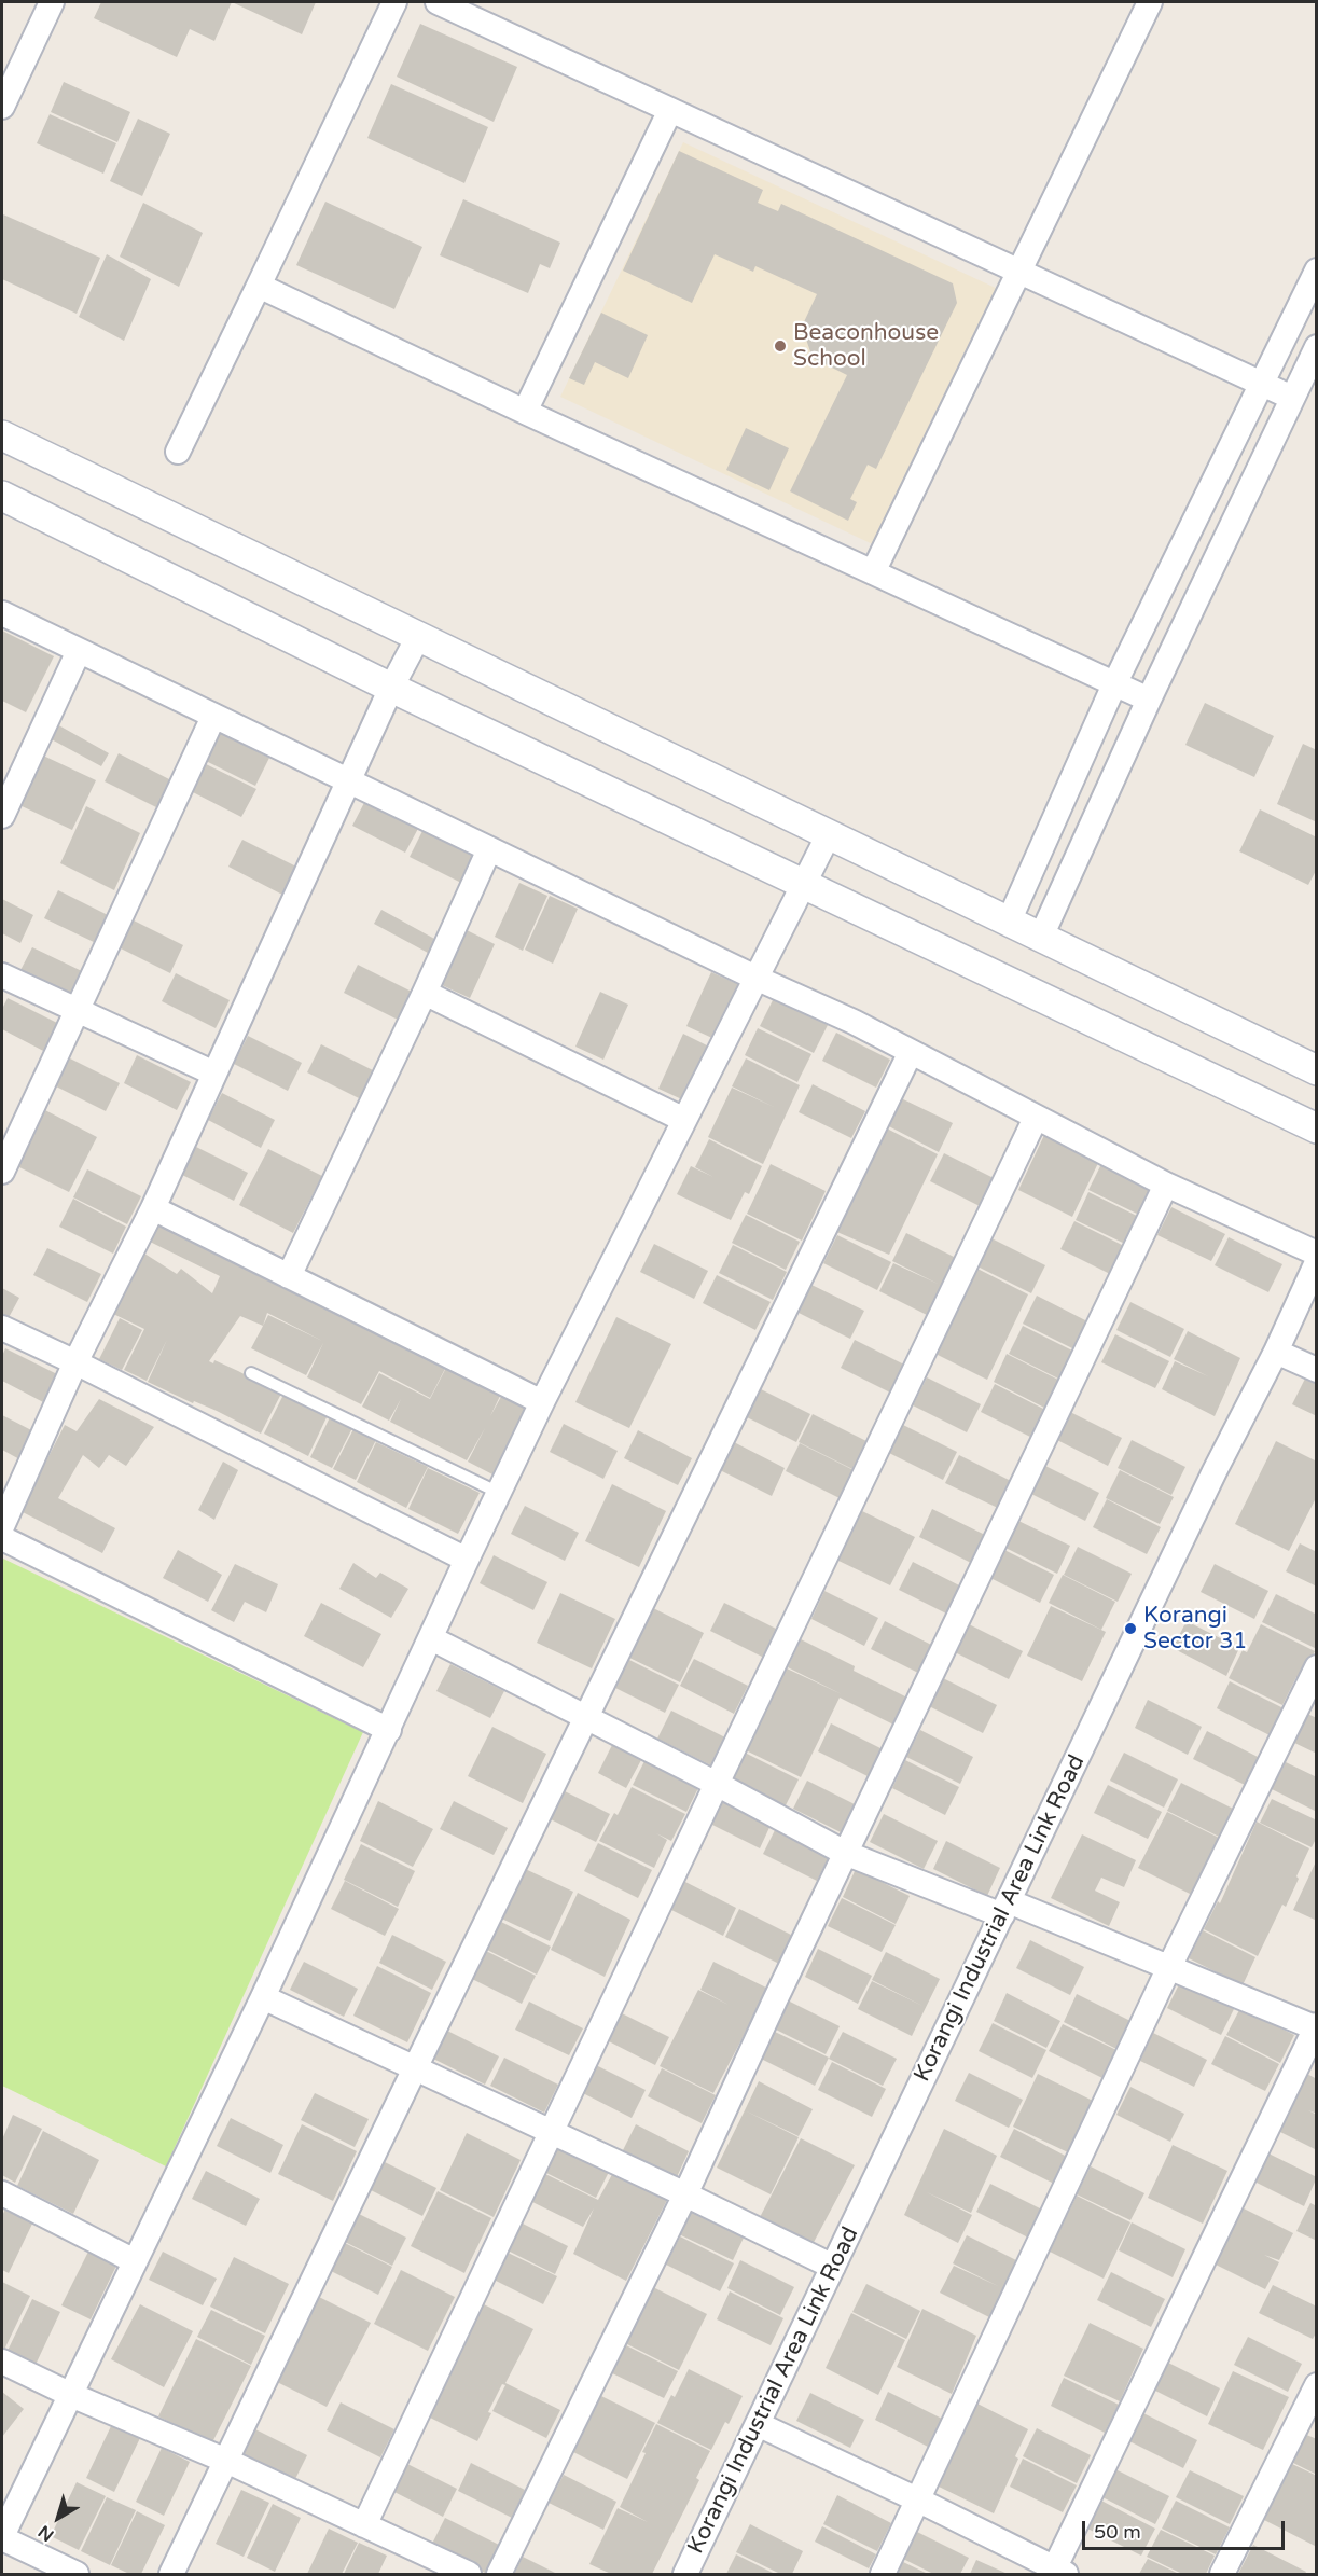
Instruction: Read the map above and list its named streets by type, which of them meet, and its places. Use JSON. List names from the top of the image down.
{
  "streets": {
    "street": ["Korangi Industrial Area Link Road"]
  },
  "places": ["Beaconhouse School", "Korangi Sector 31"],
  "scale_bar": "50 m",
  "north": "bottom left"
}
